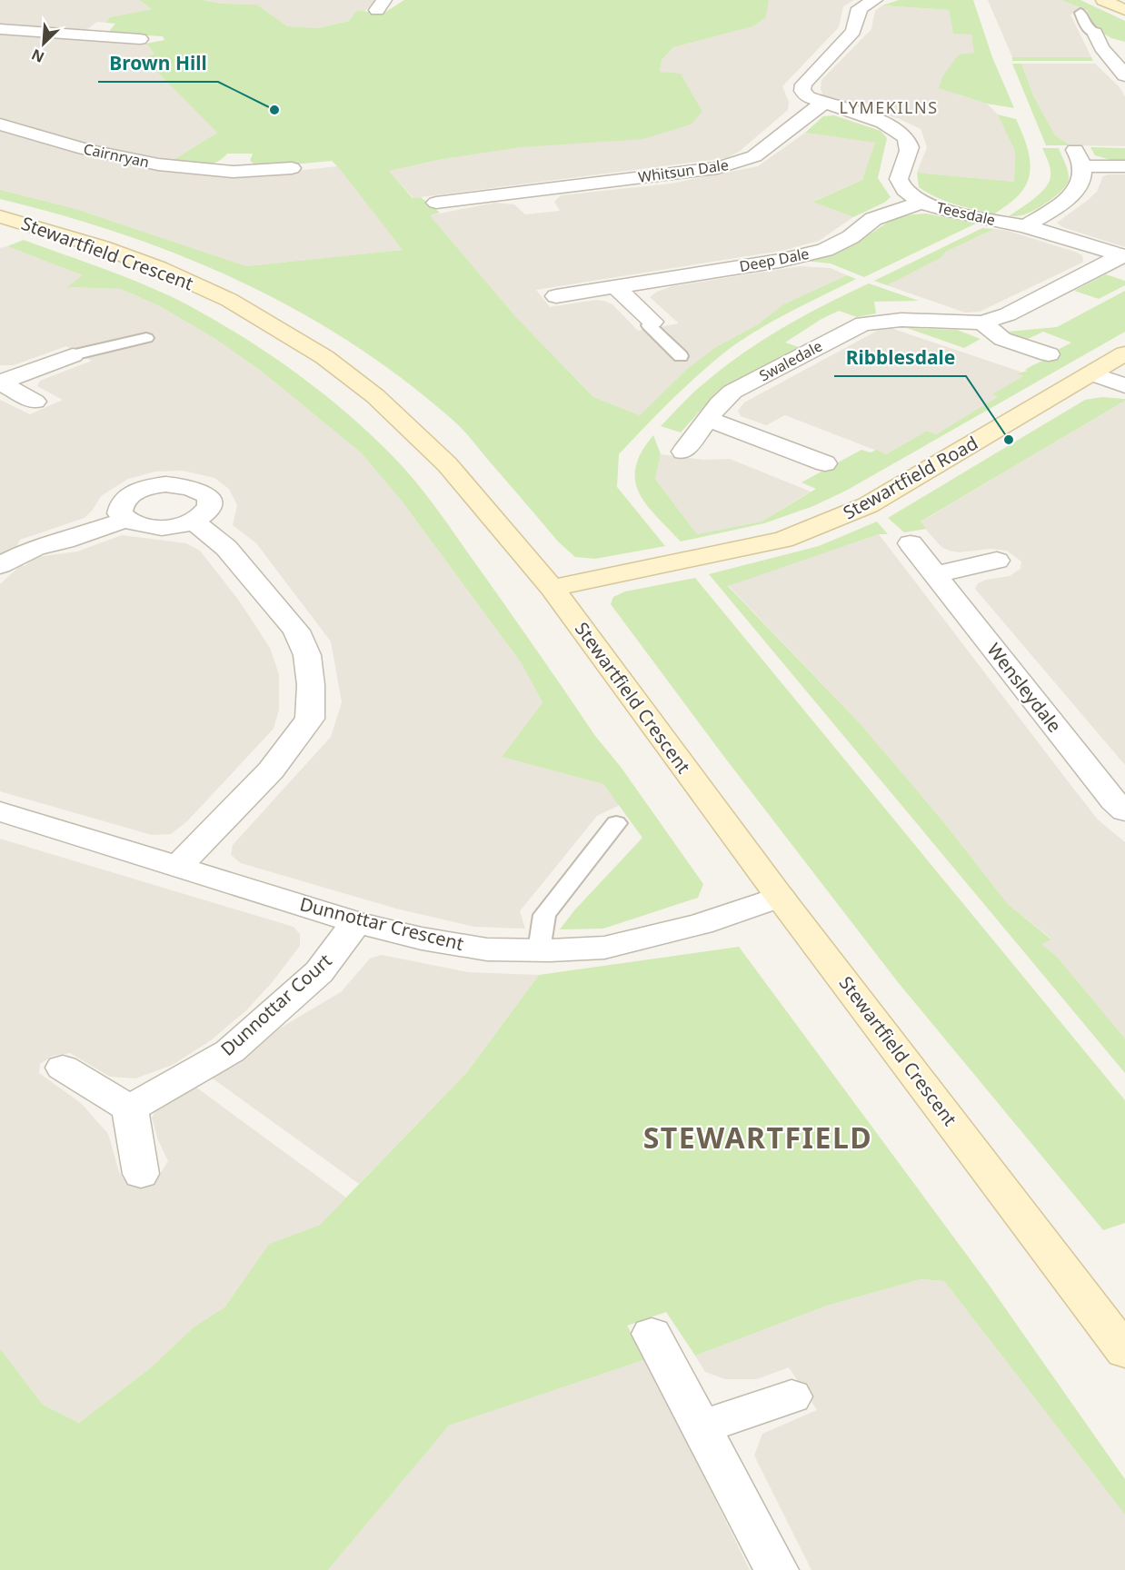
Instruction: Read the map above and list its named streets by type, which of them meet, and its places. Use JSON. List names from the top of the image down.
{
  "streets": {
    "street": [
      "Cairnryan",
      "Whitsun Dale",
      "Teesdale",
      "Stewartfield Crescent",
      "Deep Dale",
      "Swaledale",
      "Stewartfield Road",
      "Wensleydale",
      "Dunnottar Crescent",
      "Dunnottar Court"
    ]
  },
  "crossings": [
    ["Whitsun Dale", "Teesdale"],
    ["Teesdale", "Deep Dale"],
    ["Teesdale", "Swaledale"],
    ["Stewartfield Crescent", "Stewartfield Road"],
    ["Stewartfield Crescent", "Dunnottar Crescent"],
    ["Dunnottar Crescent", "Dunnottar Court"]
  ],
  "districts": ["LYMEKILNS", "STEWARTFIELD"],
  "places": ["Brown Hill", "Ribblesdale"],
  "north": "bottom left"
}
